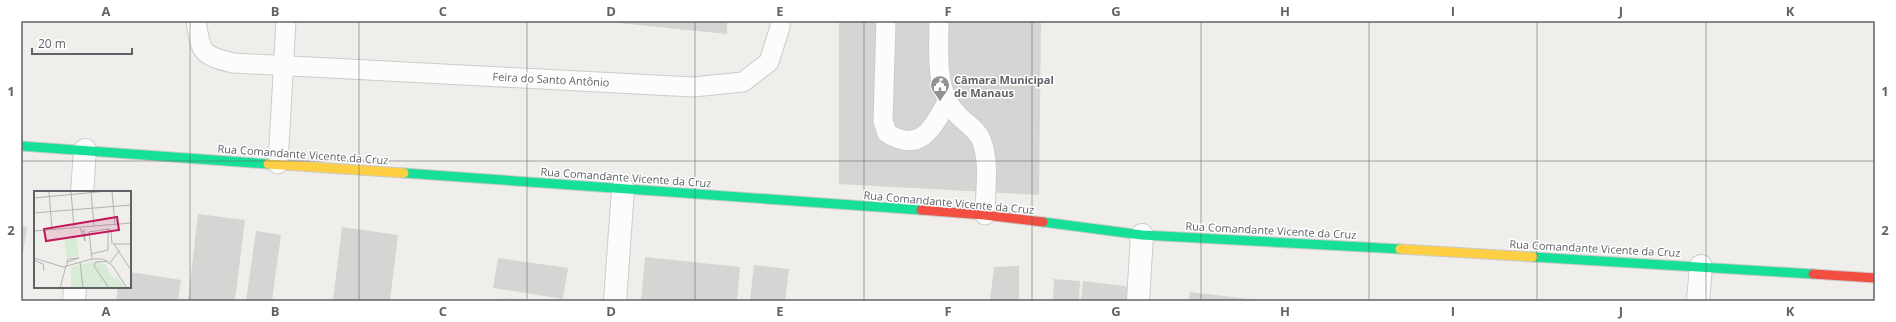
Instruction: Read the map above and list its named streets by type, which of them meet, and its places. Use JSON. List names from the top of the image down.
{
  "streets": {
    "street": ["Rua Comandante Vicente da Cruz"],
    "lane": ["Feira do Santo Antônio"]
  },
  "places": {
    "public building": ["Câmara Municipal de Manaus"]
  },
  "scale_bar": "20 m",
  "grid": {
    "columns": [
      "A",
      "B",
      "C",
      "D",
      "E",
      "F",
      "G",
      "H",
      "I",
      "J",
      "K"
    ],
    "rows": ["1", "2"]
  }
}
